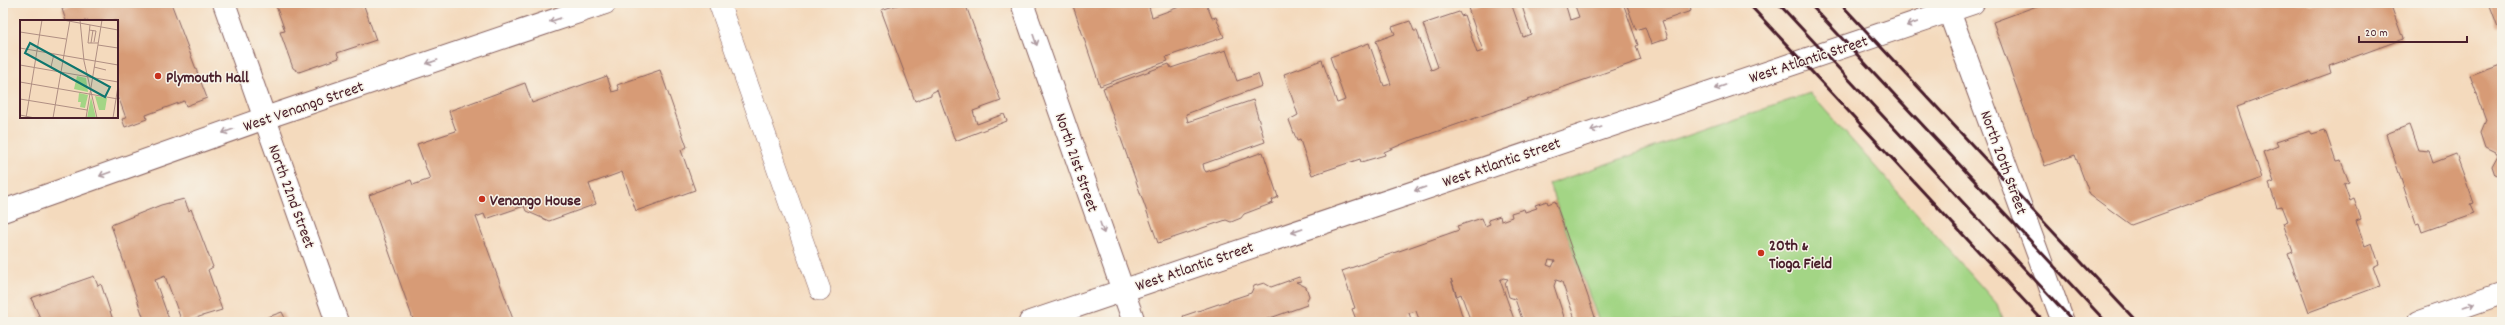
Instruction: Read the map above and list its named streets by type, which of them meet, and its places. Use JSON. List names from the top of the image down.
{
  "streets": {
    "street": [
      "West Atlantic Street",
      "West Venango Street",
      "North 21st Street",
      "North 20th Street",
      "North 22nd Street"
    ]
  },
  "crossings": [
    ["West Atlantic Street", "North 21st Street"],
    ["West Atlantic Street", "North 20th Street"],
    ["West Venango Street", "North 22nd Street"]
  ],
  "one_way": ["West Atlantic Street", "West Venango Street", "North 21st Street"],
  "places": ["Plymouth Hall", "Venango House", "20th & Tioga Field"],
  "scale_bar": "20 m"
}
